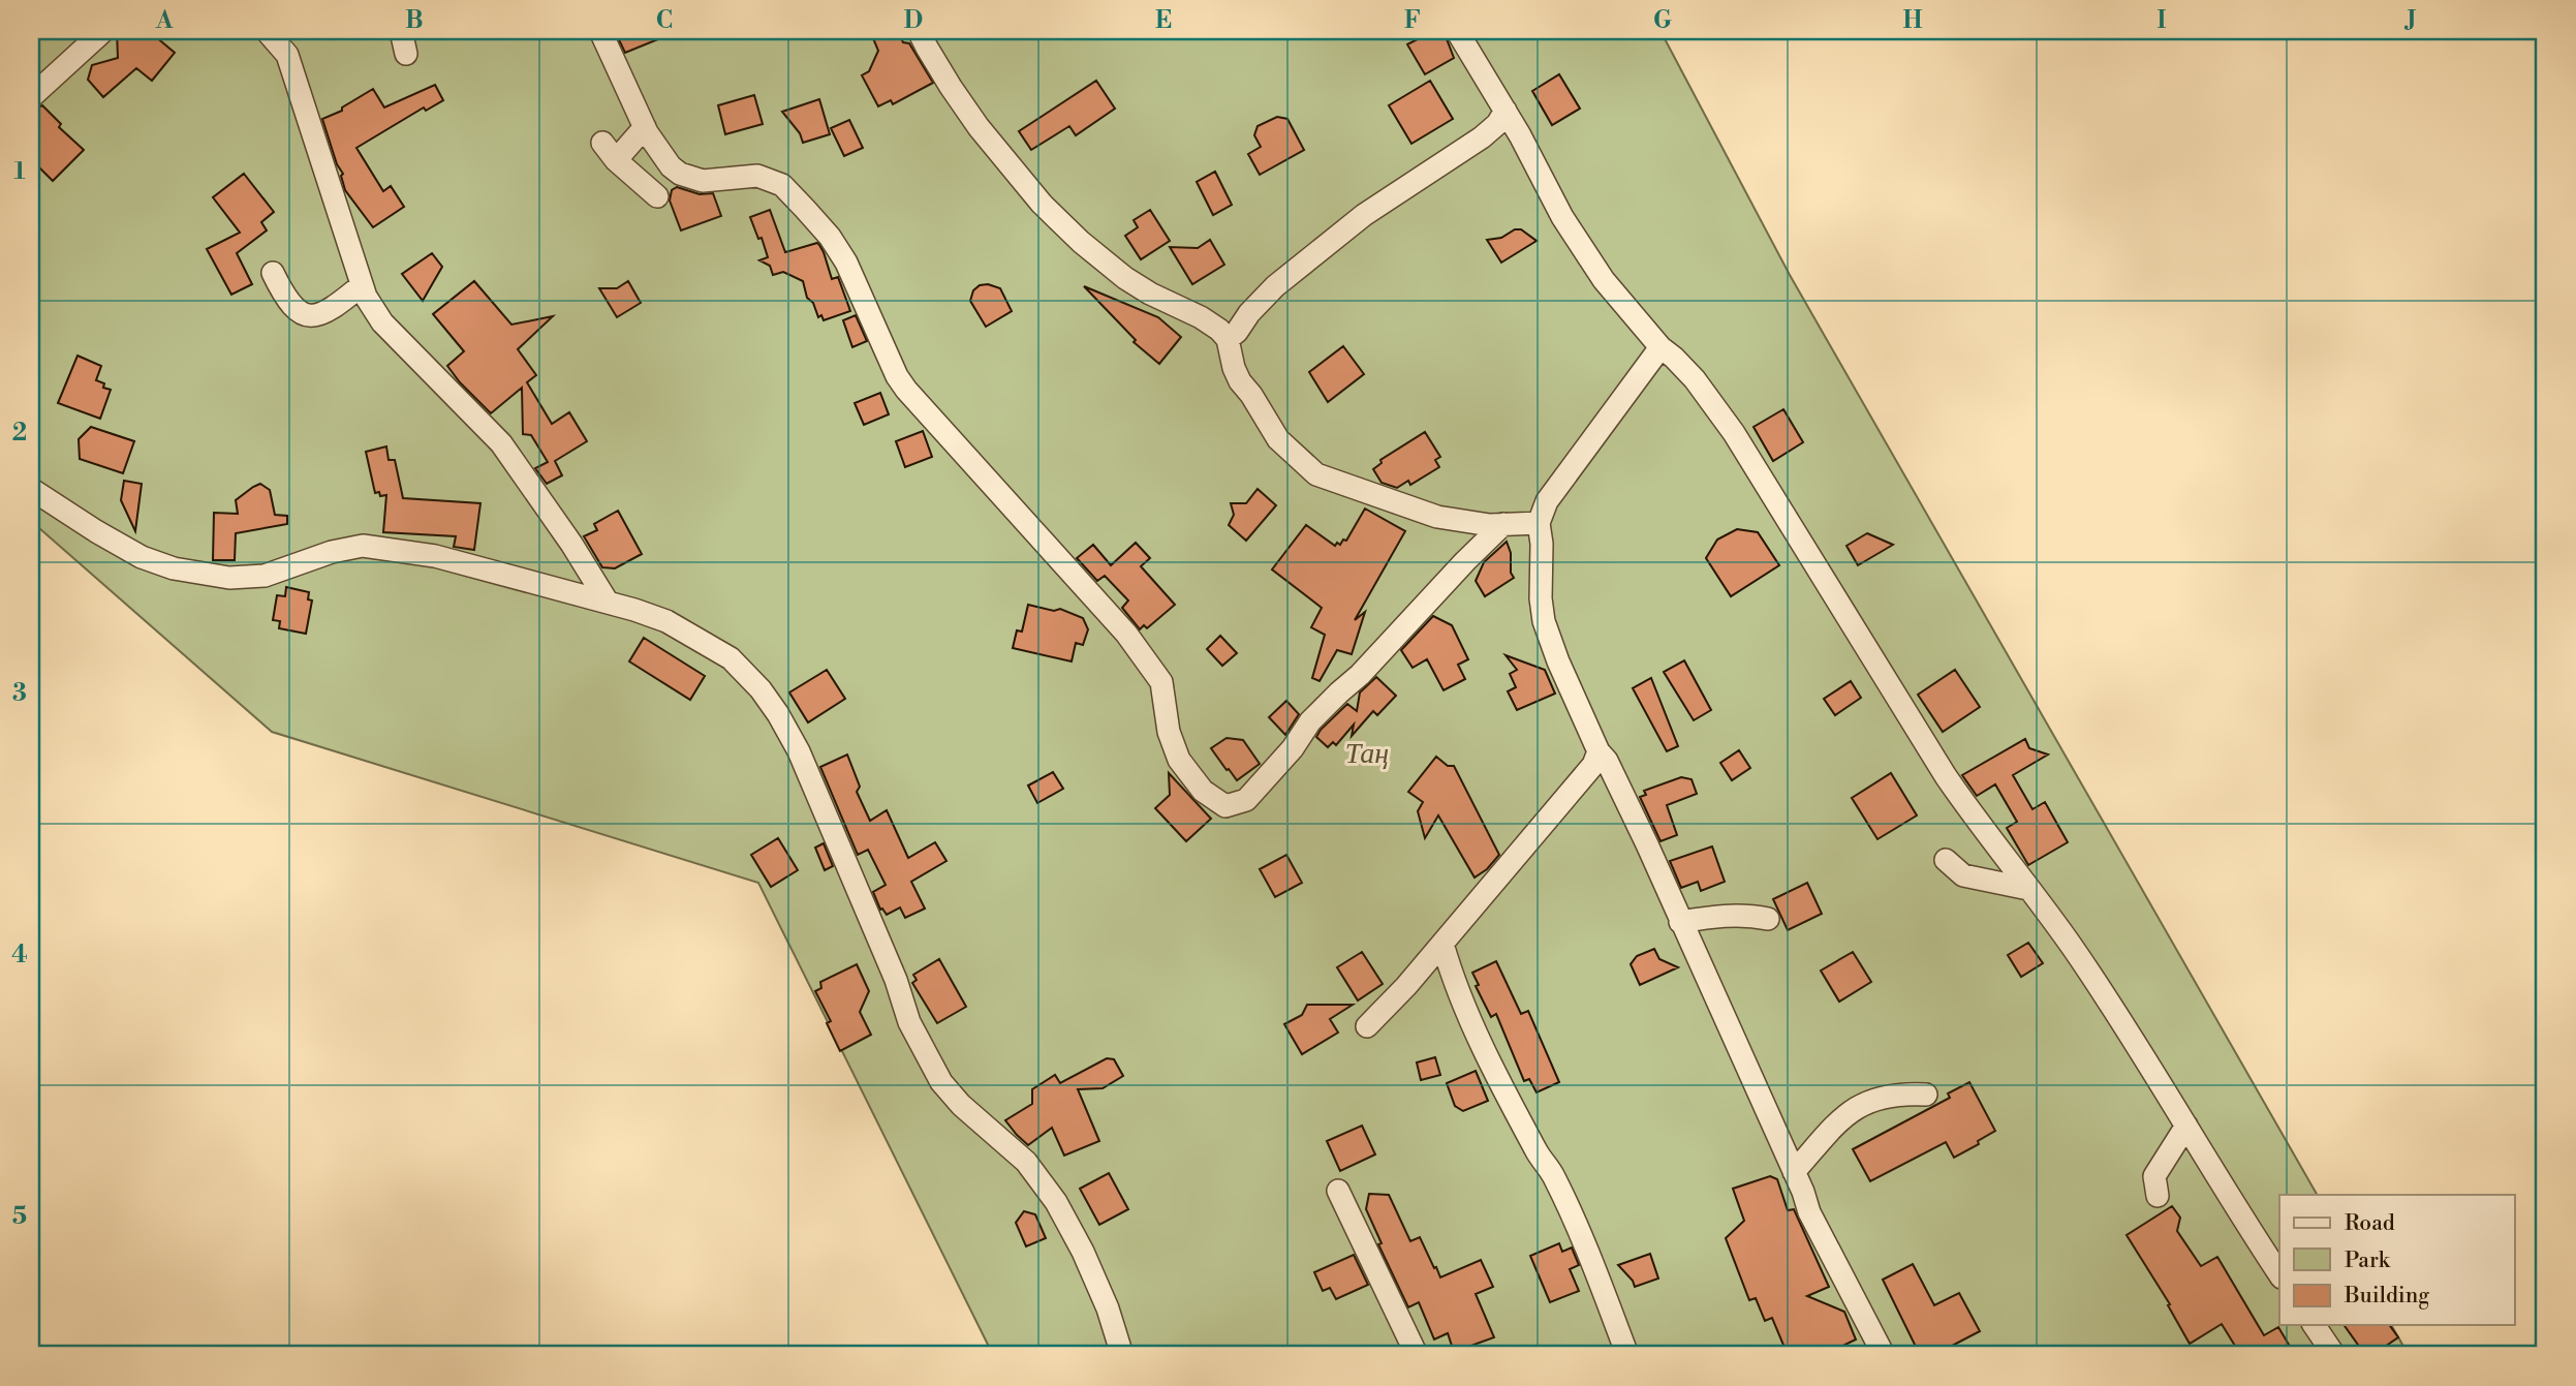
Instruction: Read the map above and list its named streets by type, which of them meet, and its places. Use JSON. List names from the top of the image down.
{
  "parks": ["Таң"],
  "legend": ["Road", "Park", "Building"],
  "grid": {
    "columns": [
      "A",
      "B",
      "C",
      "D",
      "E",
      "F",
      "G",
      "H",
      "I",
      "J"
    ],
    "rows": [
      "1",
      "2",
      "3",
      "4",
      "5"
    ]
  }
}
